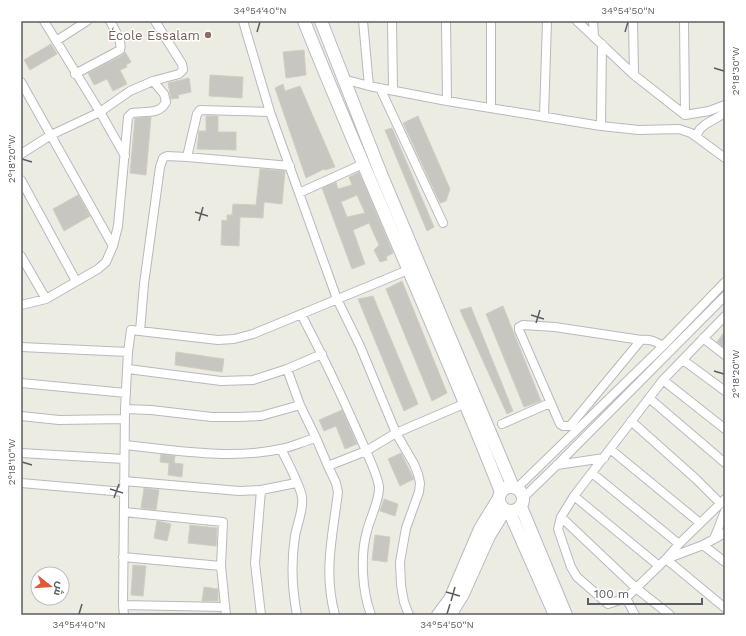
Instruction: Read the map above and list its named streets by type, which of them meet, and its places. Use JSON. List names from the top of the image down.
{
  "places": ["École Essalam"],
  "scale_bar": "100 m",
  "north": "right",
  "coordinates": [
    "34°54'40\"N",
    "34°54'50\"N",
    "2°18'30\"W",
    "2°18'20\"W",
    "2°18'10\"W"
  ]
}
